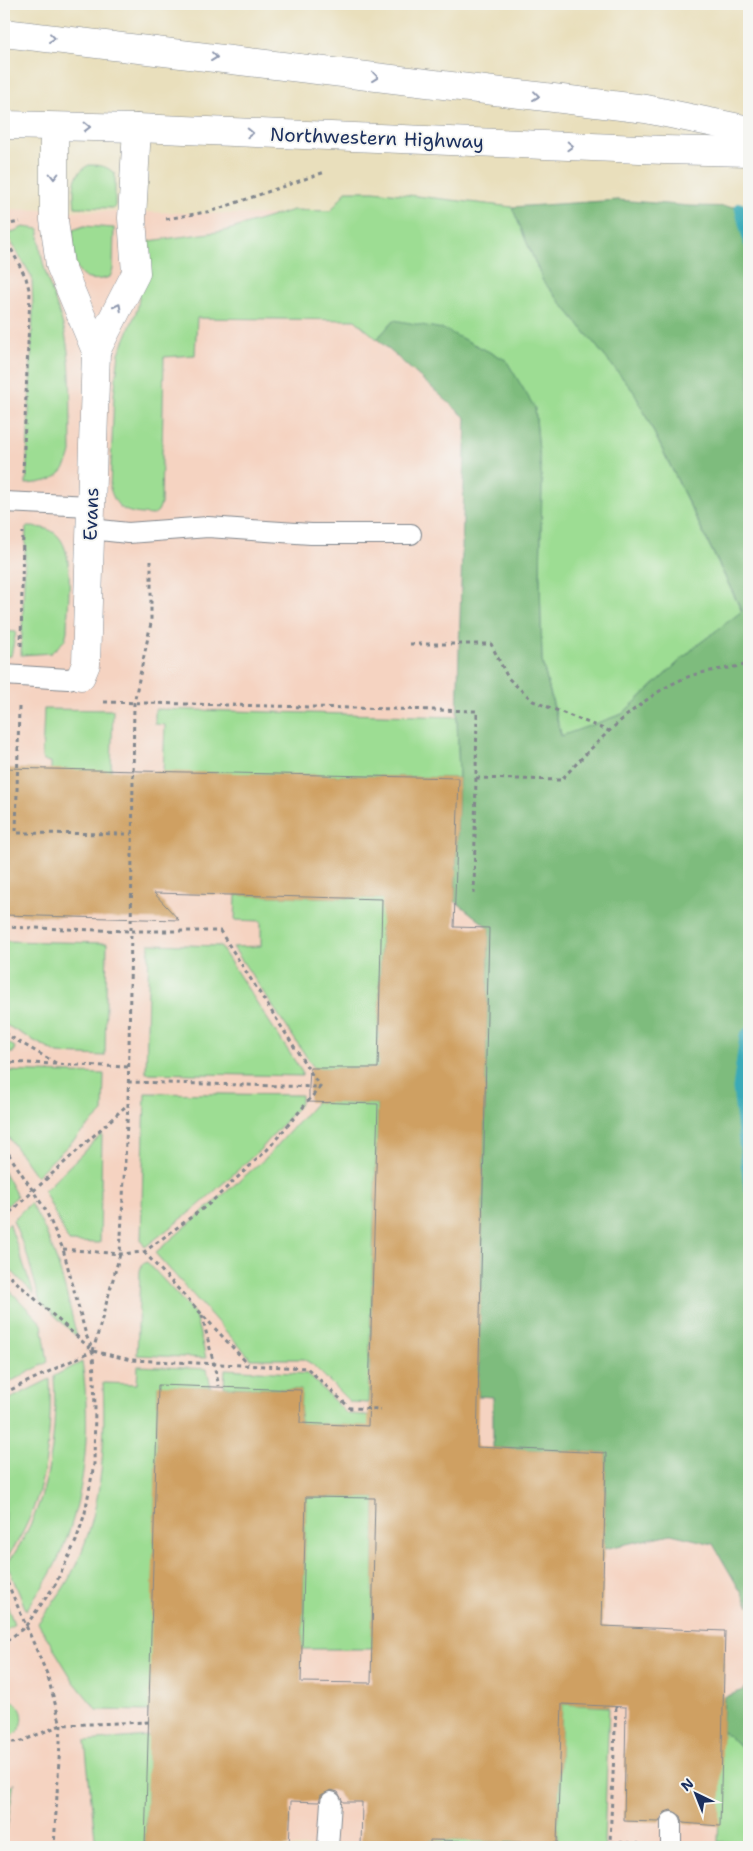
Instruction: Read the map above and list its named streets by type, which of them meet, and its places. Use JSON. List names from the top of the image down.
{
  "streets": {
    "main road": ["Northwestern Highway", "Evans"]
  },
  "crossings": [
    ["Northwestern Highway", "Evans"]
  ],
  "north": "top left"
}
